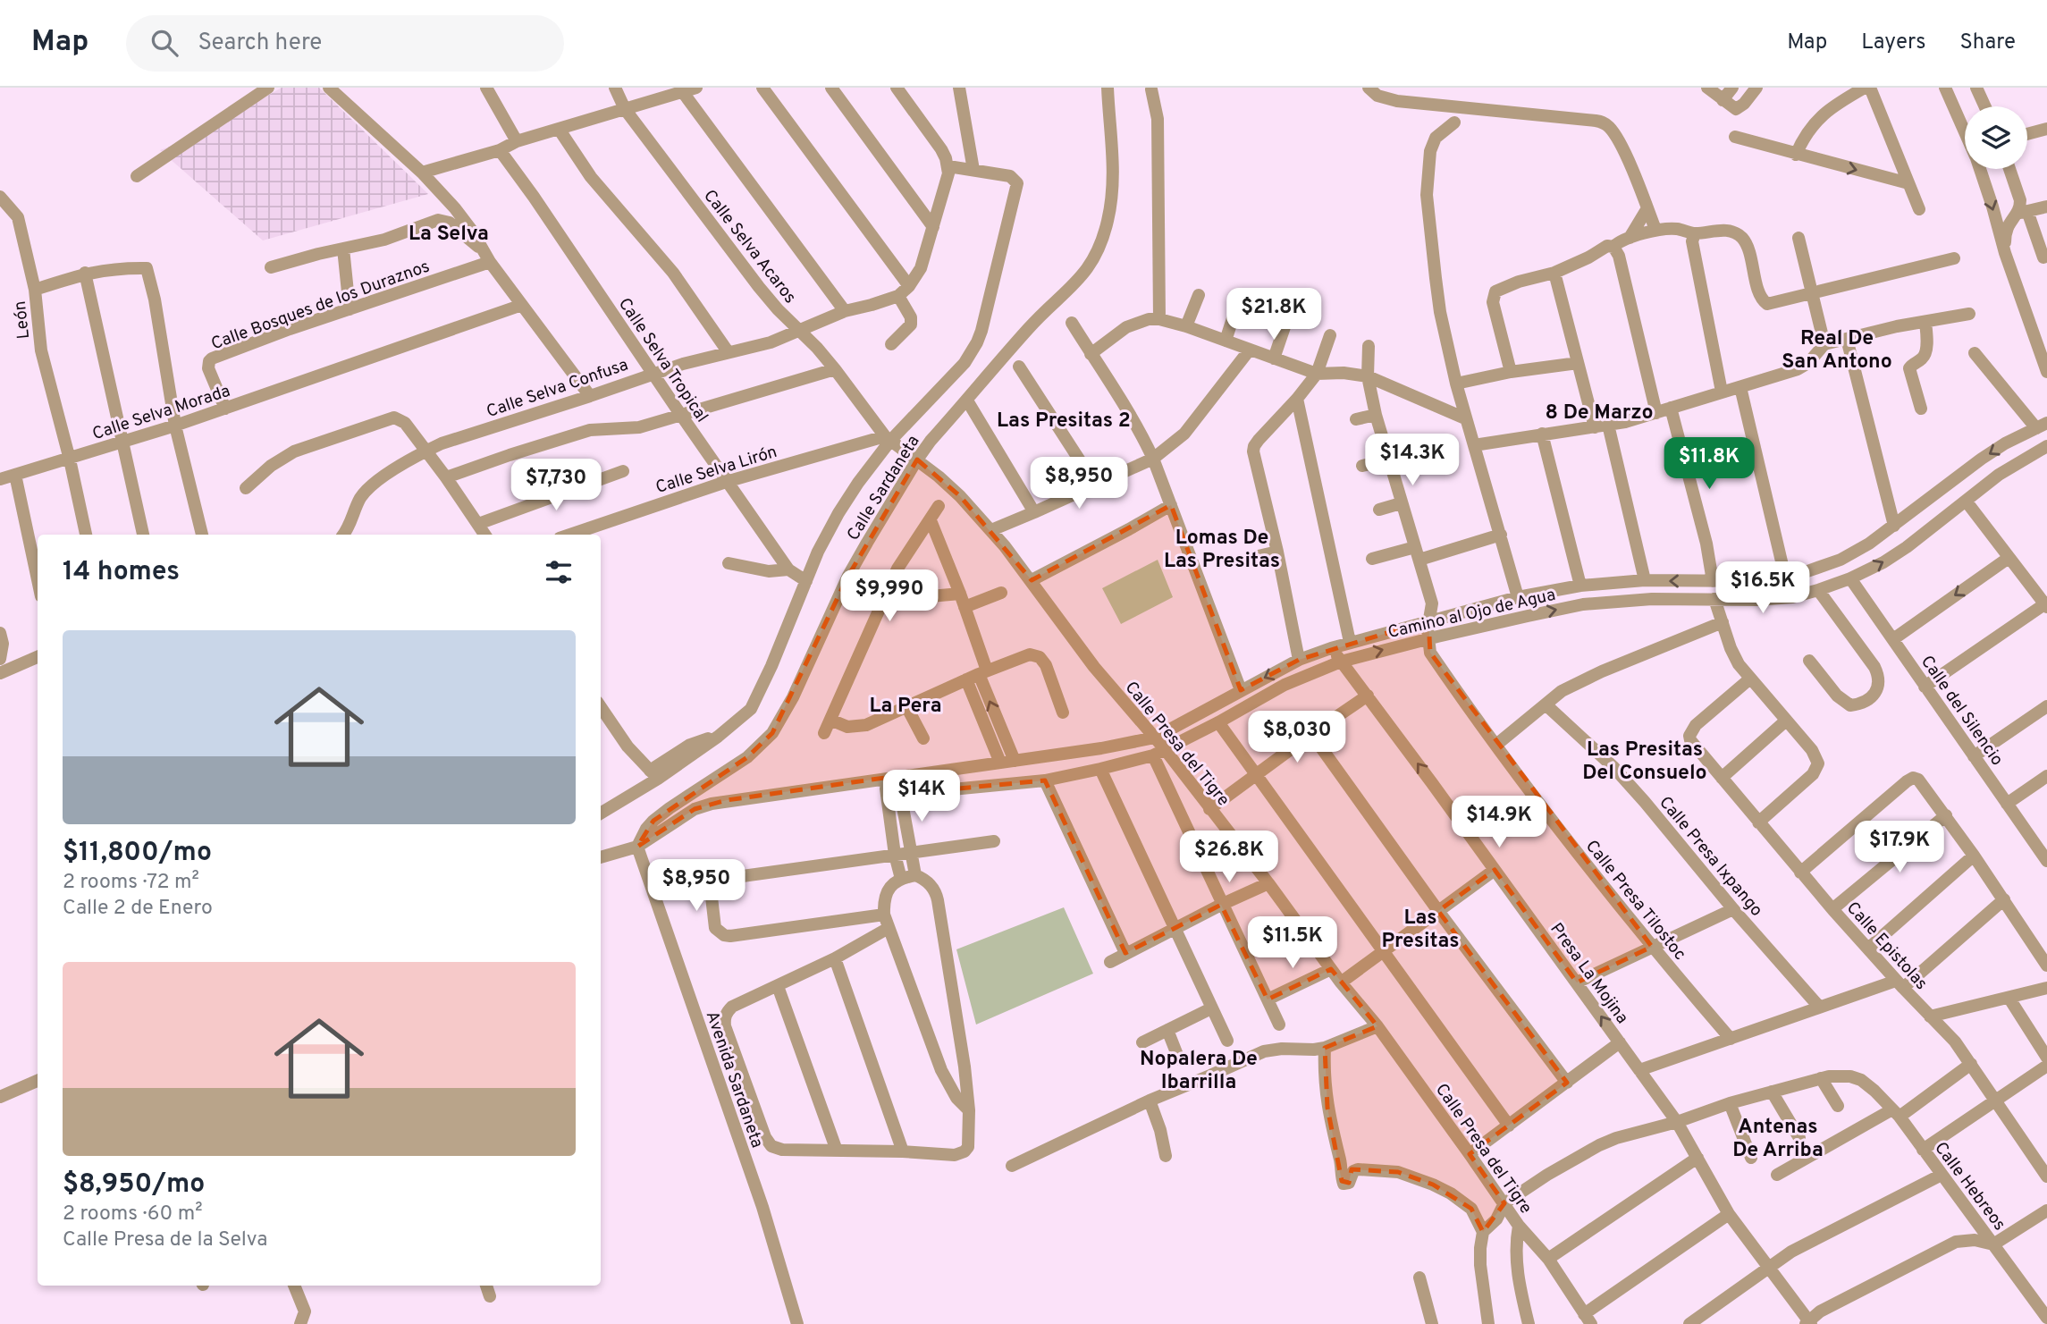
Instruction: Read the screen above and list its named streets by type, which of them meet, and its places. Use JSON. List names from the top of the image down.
{
  "streets": {
    "street": [
      "Calle Selva Acaros",
      "Calle Bosques de los Duraznos",
      "León",
      "Calle Selva Tropical",
      "Calle Selva Confusa",
      "Calle Selva Morada",
      "Calle Selva Lirón",
      "Calle Sardaneta",
      "Camino al Ojo de Agua",
      "Calle del Silencio",
      "Calle Presa del Tigre",
      "Calle Presa Ixpango",
      "Calle Presa Tilostoc",
      "Calle Epistolas",
      "Presa La Mojina",
      "Avenida Sardaneta",
      "Calle Hebreos"
    ]
  },
  "crossings": [
    ["Calle Selva Acaros", "Calle Selva Confusa"],
    ["Calle Selva Acaros", "Calle Selva Lirón"],
    ["Calle Selva Acaros", "Calle Presa del Tigre"],
    ["Calle Bosques de los Duraznos", "Calle Selva Morada"],
    ["León", "Calle Selva Morada"],
    ["Calle Selva Tropical", "Calle Selva Confusa"],
    ["Calle Selva Tropical", "Calle Selva Lirón"],
    ["Calle Selva Lirón", "Calle Presa del Tigre"],
    ["Calle Sardaneta", "Camino al Ojo de Agua"],
    ["Calle Sardaneta", "Calle Presa del Tigre"],
    ["Calle Sardaneta", "Avenida Sardaneta"],
    ["Camino al Ojo de Agua", "Calle del Silencio"],
    ["Camino al Ojo de Agua", "Calle Presa del Tigre"],
    ["Camino al Ojo de Agua", "Calle Presa Tilostoc"],
    ["Camino al Ojo de Agua", "Presa La Mojina"],
    ["Camino al Ojo de Agua", "Avenida Sardaneta"]
  ],
  "districts": [
    "La Selva",
    "Real De San Antono",
    "8 De Marzo",
    "Las Presitas 2",
    "Lomas De Las Presitas",
    "La Pera",
    "Las Presitas Del Consuelo",
    "Las Presitas",
    "Nopalera De Ibarrilla",
    "Antenas De Arriba"
  ],
  "page": {
    "header": "Map",
    "search": "Search here",
    "nav": ["Map", "Layers", "Share"],
    "price": [
      "$21.8K",
      "$14.3K",
      "$11.8K",
      "$8,950",
      "$7,730",
      "$16.5K",
      "$9,990",
      "$8,030",
      "$14K",
      "$14.9K",
      "$17.9K",
      "$26.8K",
      "$8,950",
      "$11.5K"
    ],
    "heading": "14 homes",
    "list": [
      {
        "name": "$11,800/mo",
        "note": "2 rooms · 72 m² · Calle 2 de Enero"
      },
      {
        "name": "$8,950/mo",
        "note": "2 rooms · 60 m² · Calle Presa de la Selva"
      }
    ]
  }
}
